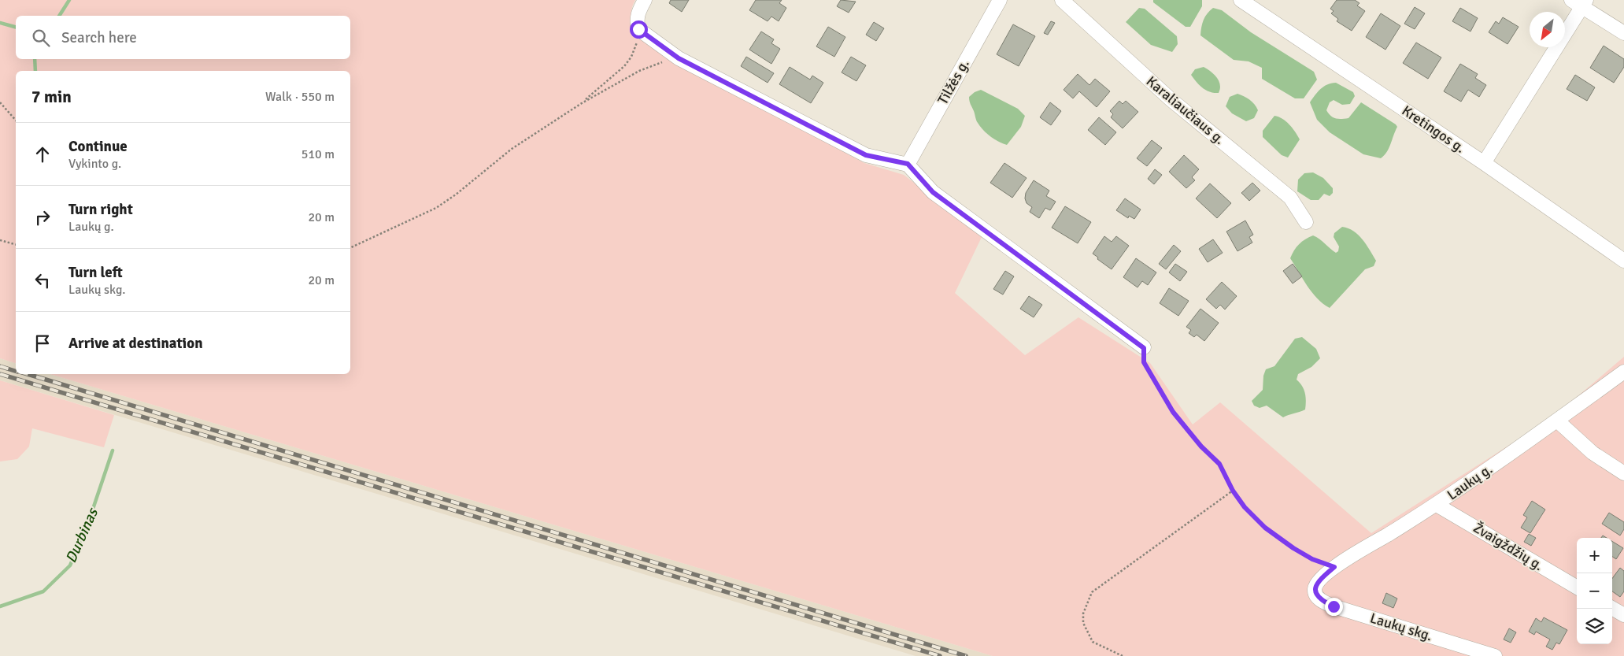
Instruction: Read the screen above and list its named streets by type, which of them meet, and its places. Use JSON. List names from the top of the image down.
{
  "streets": {
    "street": [
      "Tilžės g.",
      "Karaliaučiaus g.",
      "Kretingos g.",
      "Laukų g.",
      "Žvaigždžių g.",
      "Laukų skg."
    ]
  },
  "crossings": [
    ["Laukų g.", "Žvaigždžių g."],
    ["Laukų g.", "Laukų skg."]
  ],
  "water": ["Durbinas"],
  "north": "bottom left",
  "page": {
    "search": "Search here",
    "heading": ["7 min", "Walk · 550 m"],
    "list": [
      ["Continue", "Vykinto g.", "510 m"],
      ["Turn right", "Laukų g.", "20 m"],
      ["Turn left", "Laukų skg.", "20 m"],
      "Arrive at destination"
    ],
    "map_buttons": ["+", "−"]
  }
}
